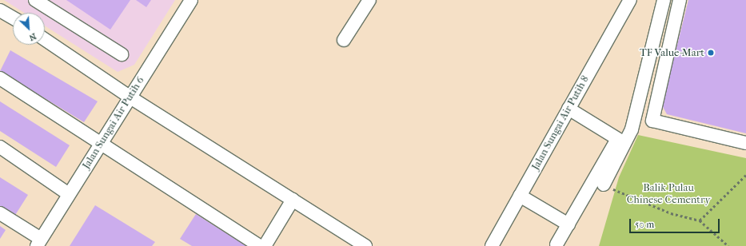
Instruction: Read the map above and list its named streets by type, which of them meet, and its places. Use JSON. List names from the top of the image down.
{
  "streets": {
    "street": ["Jalan Sungai Air Putih 6", "Jalan Sungai Air Putih 8"]
  },
  "parks": ["Balik Pulau Chinese Cementry"],
  "places": ["TF Value-Mart"],
  "scale_bar": "50 m",
  "north": "bottom right"
}
